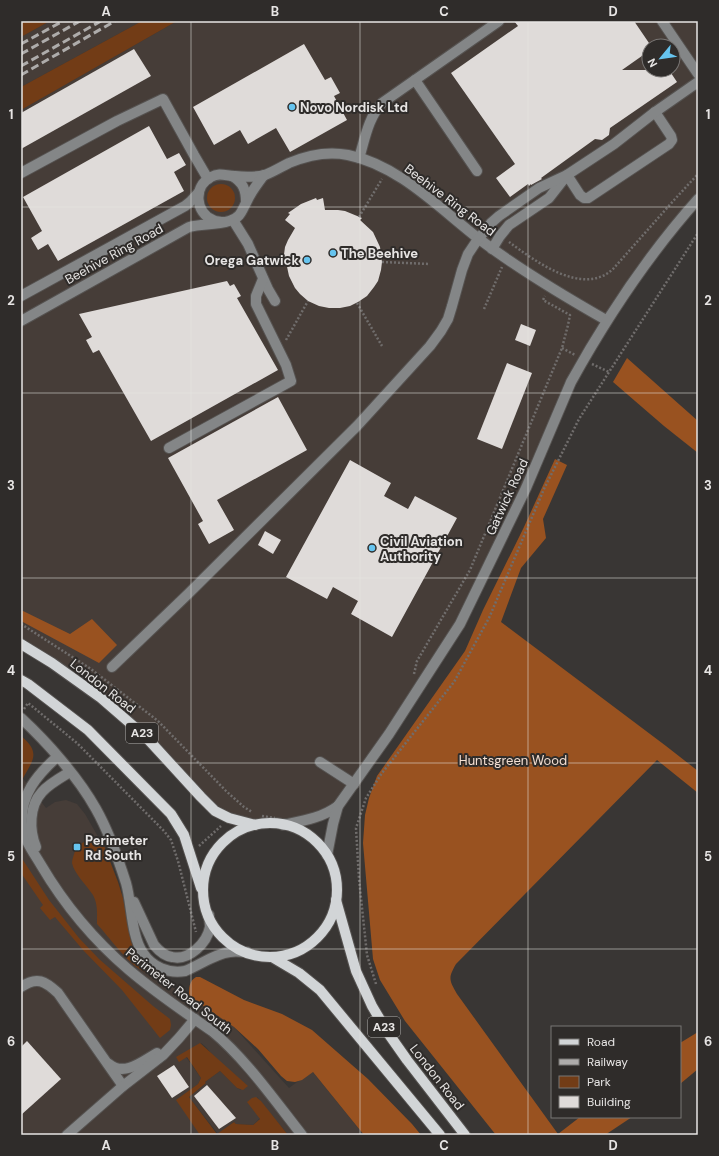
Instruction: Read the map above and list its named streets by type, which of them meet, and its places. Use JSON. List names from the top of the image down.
{
  "streets": {
    "main road": ["London Road", "A23"],
    "street": ["Beehive Ring Road", "Gatwick Road", "Perimeter Road South"]
  },
  "crossings": [
    ["Beehive Ring Road", "Gatwick Road"],
    ["Gatwick Road", "London Road"],
    ["Gatwick Road", "A23"],
    ["London Road", "A23"]
  ],
  "parks": ["Huntsgreen Wood"],
  "places": {
    "other": [
      "Novo Nordisk Ltd",
      "The Beehive",
      "Orega Gatwick",
      "Civil Aviation Authority"
    ],
    "transit": ["Perimeter Rd South"]
  },
  "legend": [
    "Road",
    "Railway",
    "Park",
    "Building"
  ],
  "north": "bottom left",
  "grid": {
    "columns": [
      "A",
      "B",
      "C",
      "D"
    ],
    "rows": [
      "1",
      "2",
      "3",
      "4",
      "5",
      "6"
    ]
  }
}
